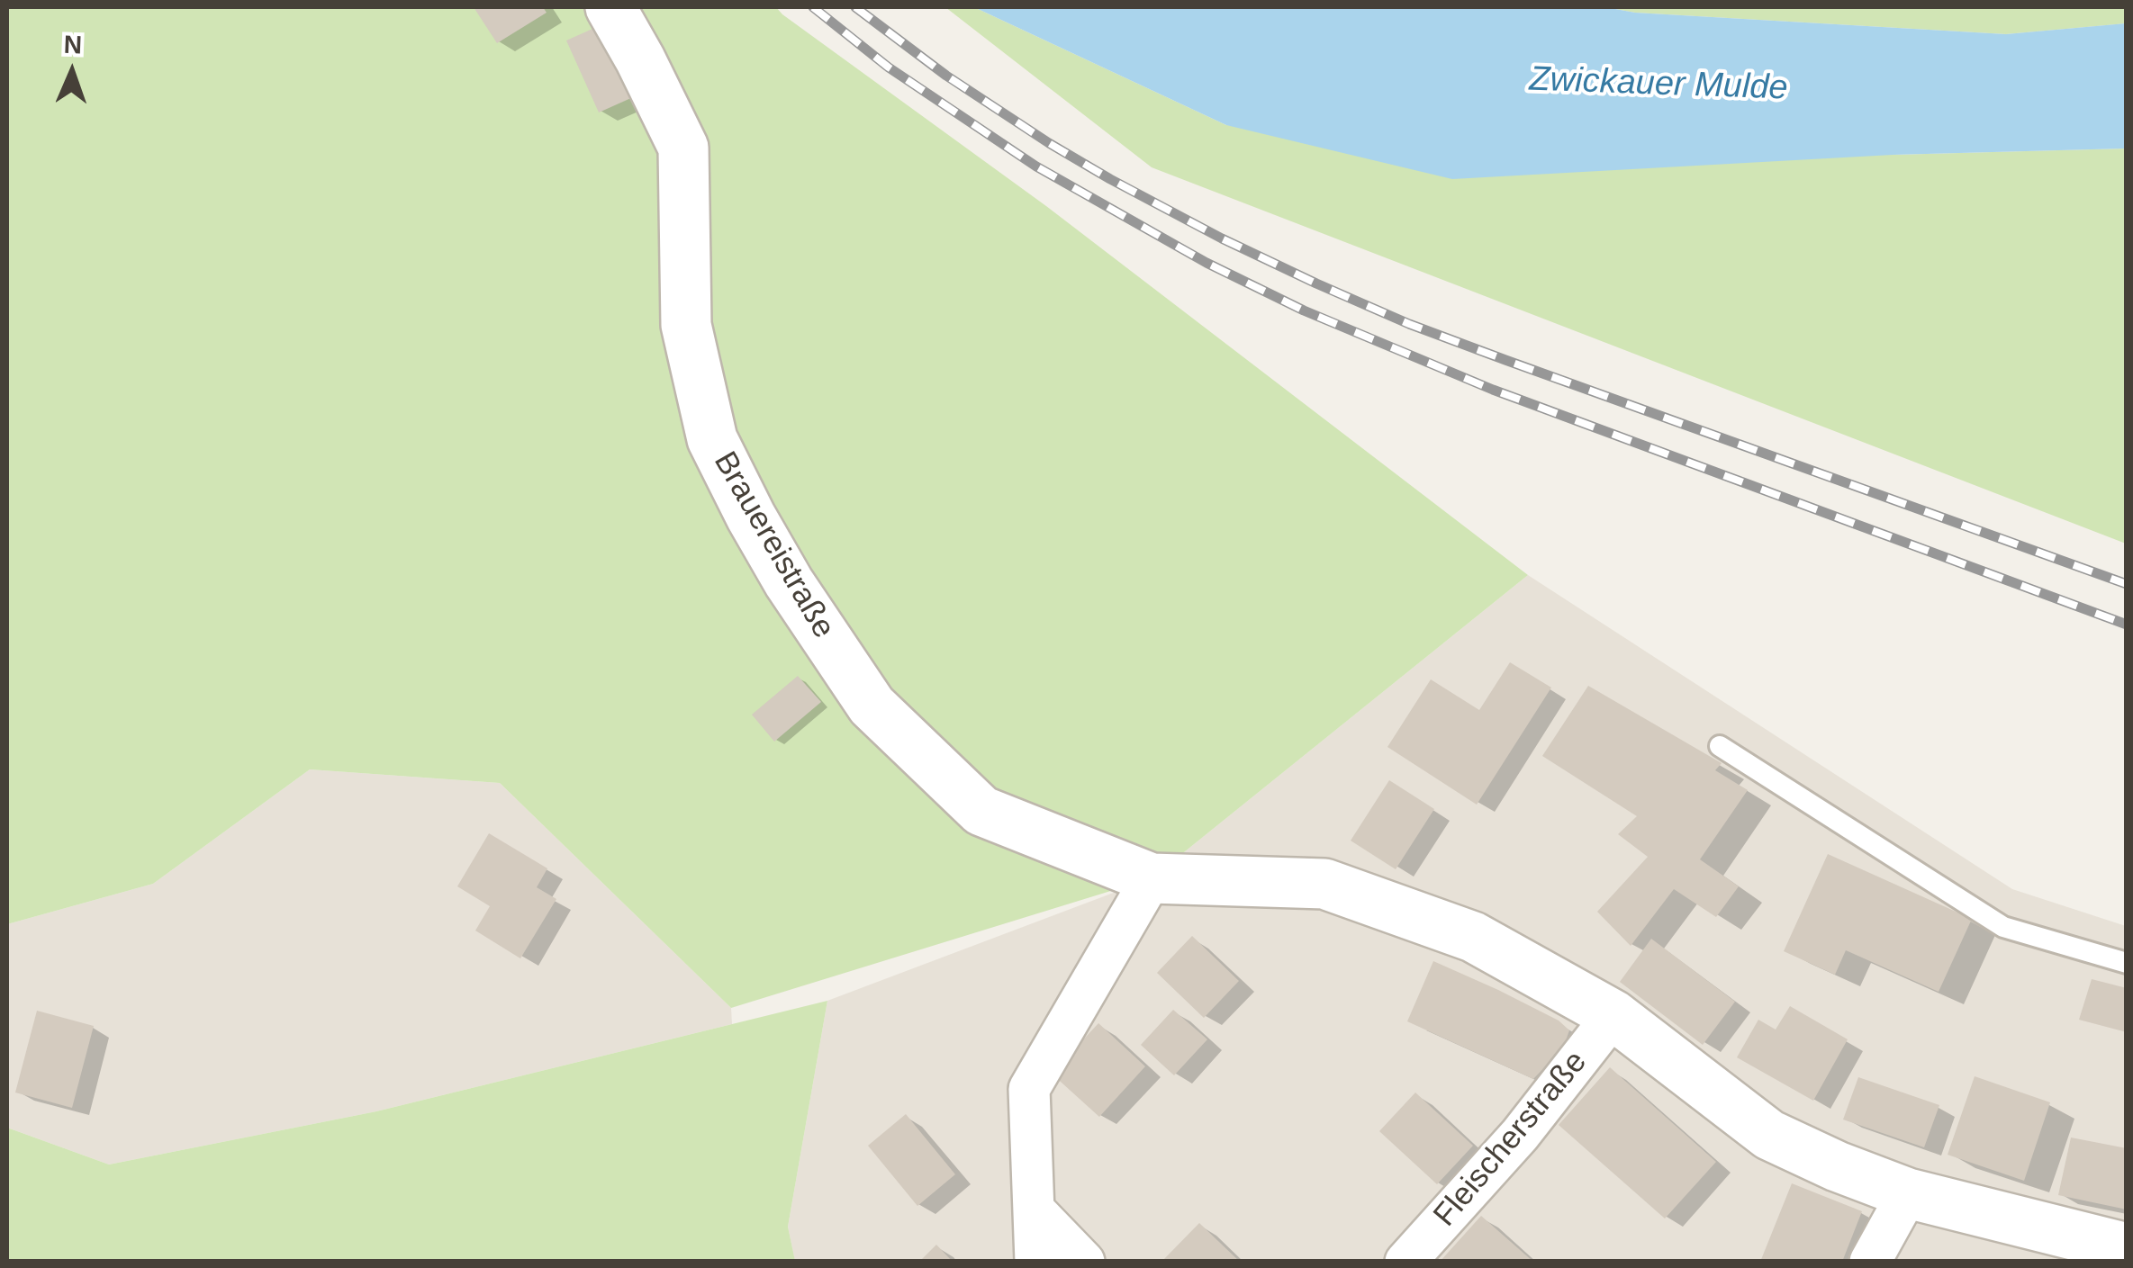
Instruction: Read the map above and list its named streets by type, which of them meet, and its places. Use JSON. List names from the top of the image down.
{
  "streets": {
    "street": ["Brauereistraße", "Fleischerstraße"]
  },
  "crossings": [
    ["Brauereistraße", "Fleischerstraße"]
  ],
  "water": ["Zwickauer Mulde"],
  "north": "top"
}
